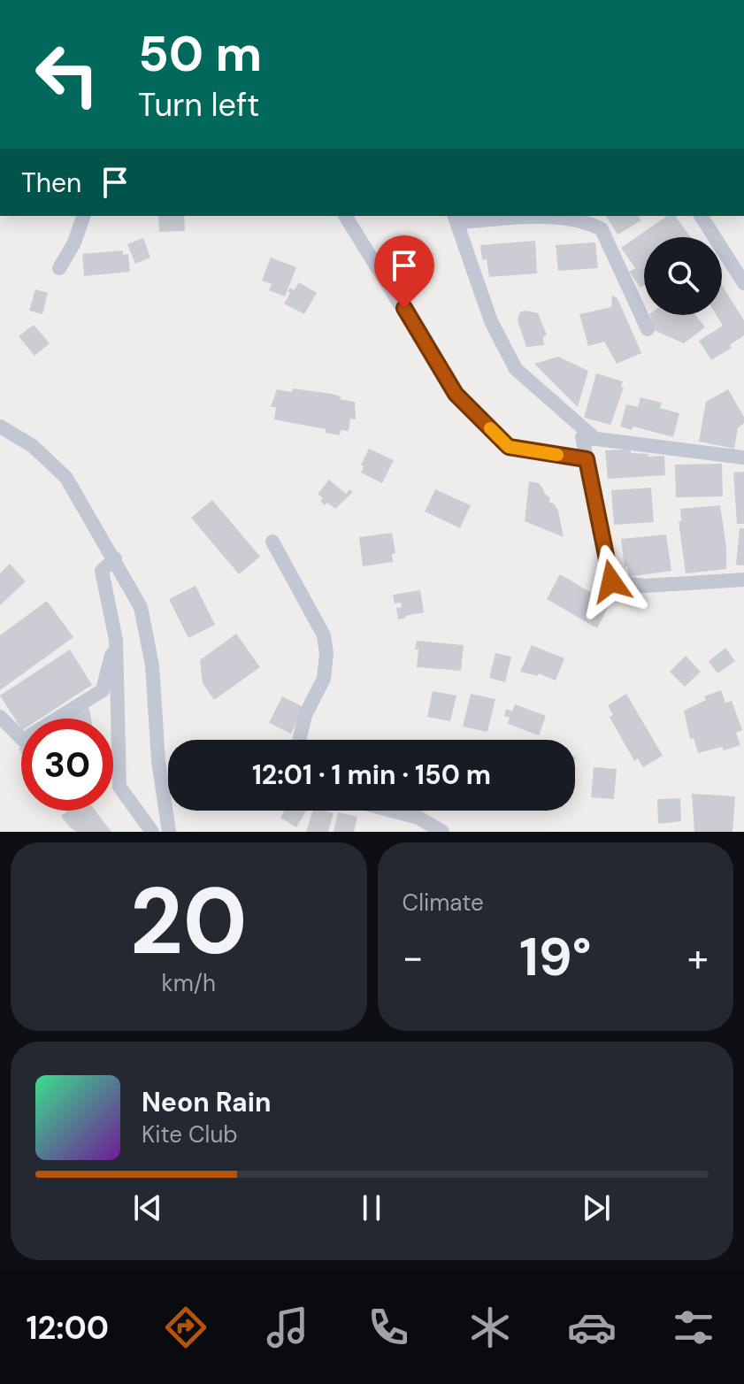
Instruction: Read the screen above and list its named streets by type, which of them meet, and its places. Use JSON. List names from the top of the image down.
{
  "page": {
    "turn": ["50 m", "Turn left"],
    "then": "Then",
    "limit": "30",
    "trip": "12:01 · 1 min · 150 m",
    "tile": [
      ["20", "km/h"],
      "Climate"
    ],
    "heat": ["−", "19°", "+"],
    "song": ["Neon Rain", "Kite Club"],
    "tabs": "12:00"
  }
}
